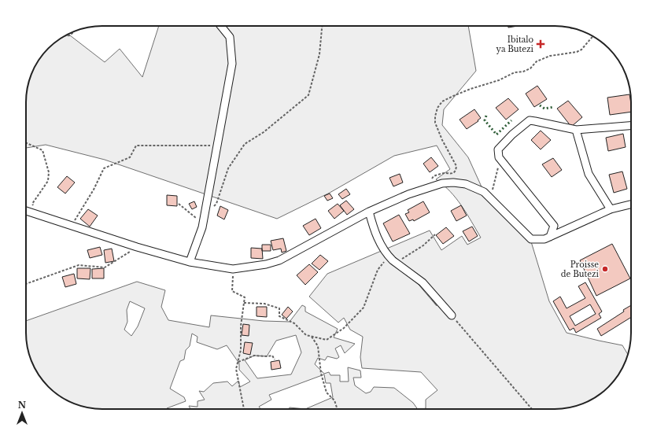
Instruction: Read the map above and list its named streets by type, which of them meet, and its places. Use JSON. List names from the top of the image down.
{
  "places": {
    "health": ["Ibitalo ya Butezi"],
    "other": ["Proisse de Butezi"]
  },
  "north": "top"
}
